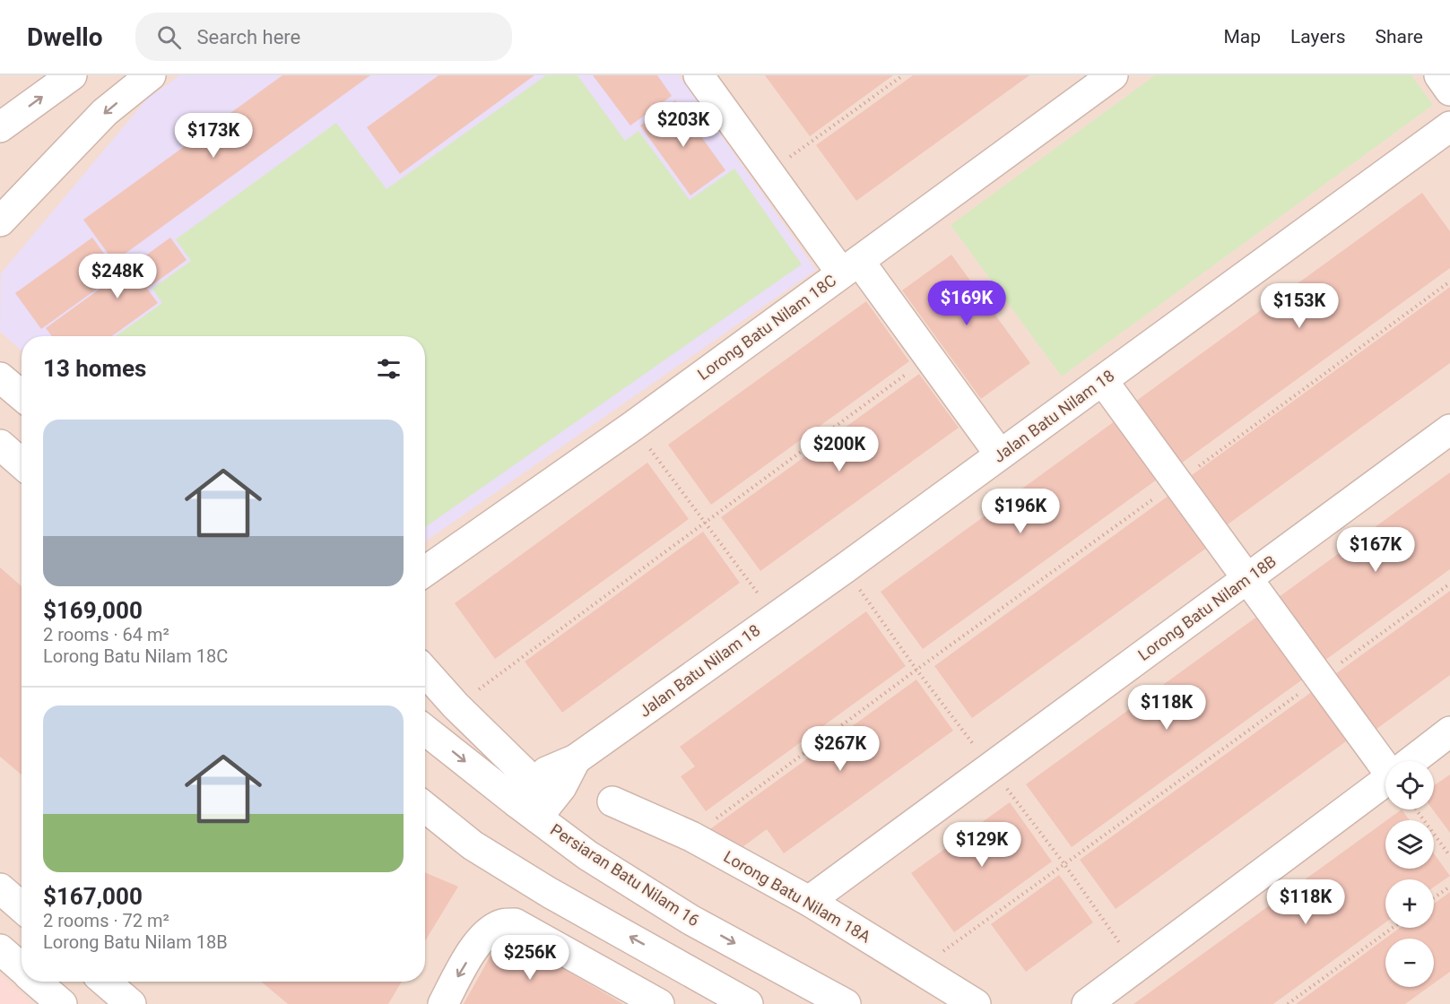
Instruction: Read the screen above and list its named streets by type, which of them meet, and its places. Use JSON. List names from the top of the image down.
{
  "streets": {
    "street": [
      "Lorong Batu Nilam 18C",
      "Jalan Batu Nilam 18",
      "Lorong Batu Nilam 18B",
      "Persiaran Batu Nilam 16",
      "Lorong Batu Nilam 18A"
    ]
  },
  "crossings": [
    ["Jalan Batu Nilam 18", "Persiaran Batu Nilam 16"],
    ["Lorong Batu Nilam 18B", "Lorong Batu Nilam 18A"]
  ],
  "page": {
    "header": "Dwello",
    "search": "Search here",
    "nav": ["Map", "Layers", "Share"],
    "price": [
      "$203K",
      "$173K",
      "$248K",
      "$169K",
      "$153K",
      "$200K",
      "$196K",
      "$167K",
      "$118K",
      "$267K",
      "$129K",
      "$118K",
      "$256K"
    ],
    "heading": "13 homes",
    "list": [
      {
        "name": "$169,000",
        "note": "2 rooms · 64 m² · Lorong Batu Nilam 18C"
      },
      {
        "name": "$167,000",
        "note": "2 rooms · 72 m² · Lorong Batu Nilam 18B"
      }
    ],
    "map_buttons": ["+", "−"]
  }
}
